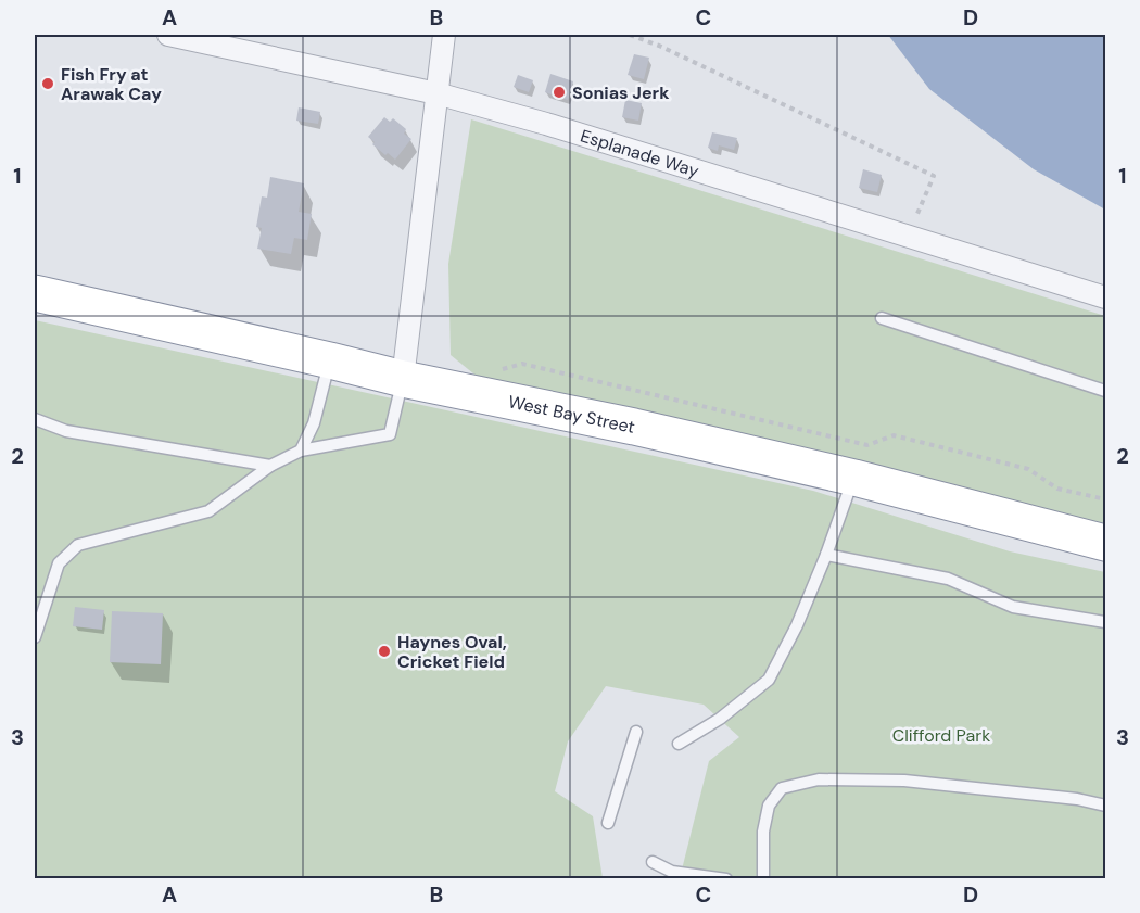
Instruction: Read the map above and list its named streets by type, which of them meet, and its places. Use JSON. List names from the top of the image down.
{
  "streets": {
    "highway": ["West Bay Street"],
    "street": ["Esplanade Way"]
  },
  "parks": ["Clifford Park"],
  "places": ["Fish Fry at Arawak Cay", "Sonias Jerk", "Haynes Oval, Cricket Field"],
  "grid": {
    "columns": [
      "A",
      "B",
      "C",
      "D"
    ],
    "rows": ["1", "2", "3"]
  }
}
